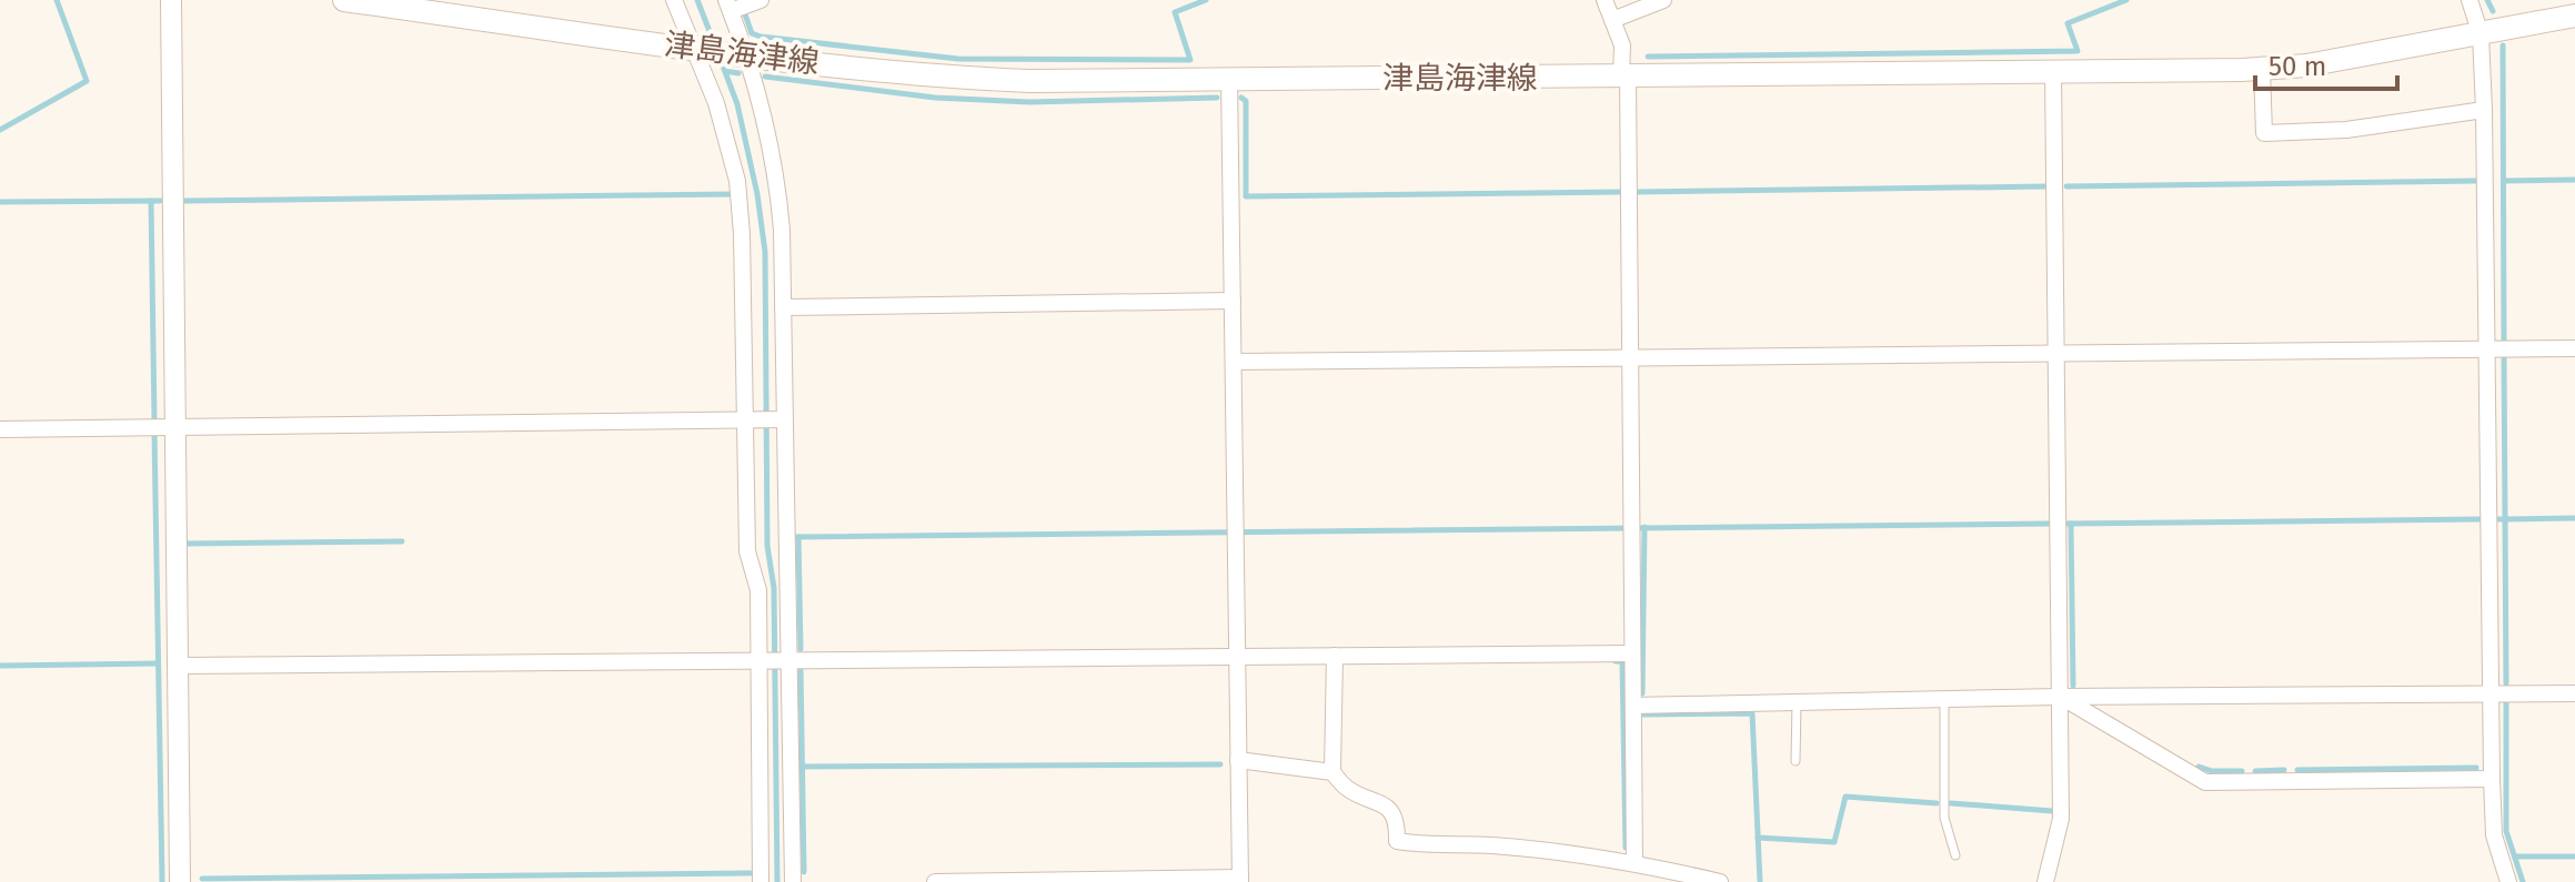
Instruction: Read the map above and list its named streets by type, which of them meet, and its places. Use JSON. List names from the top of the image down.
{
  "streets": {
    "main road": ["津島海津線"]
  },
  "scale_bar": "50 m"
}
